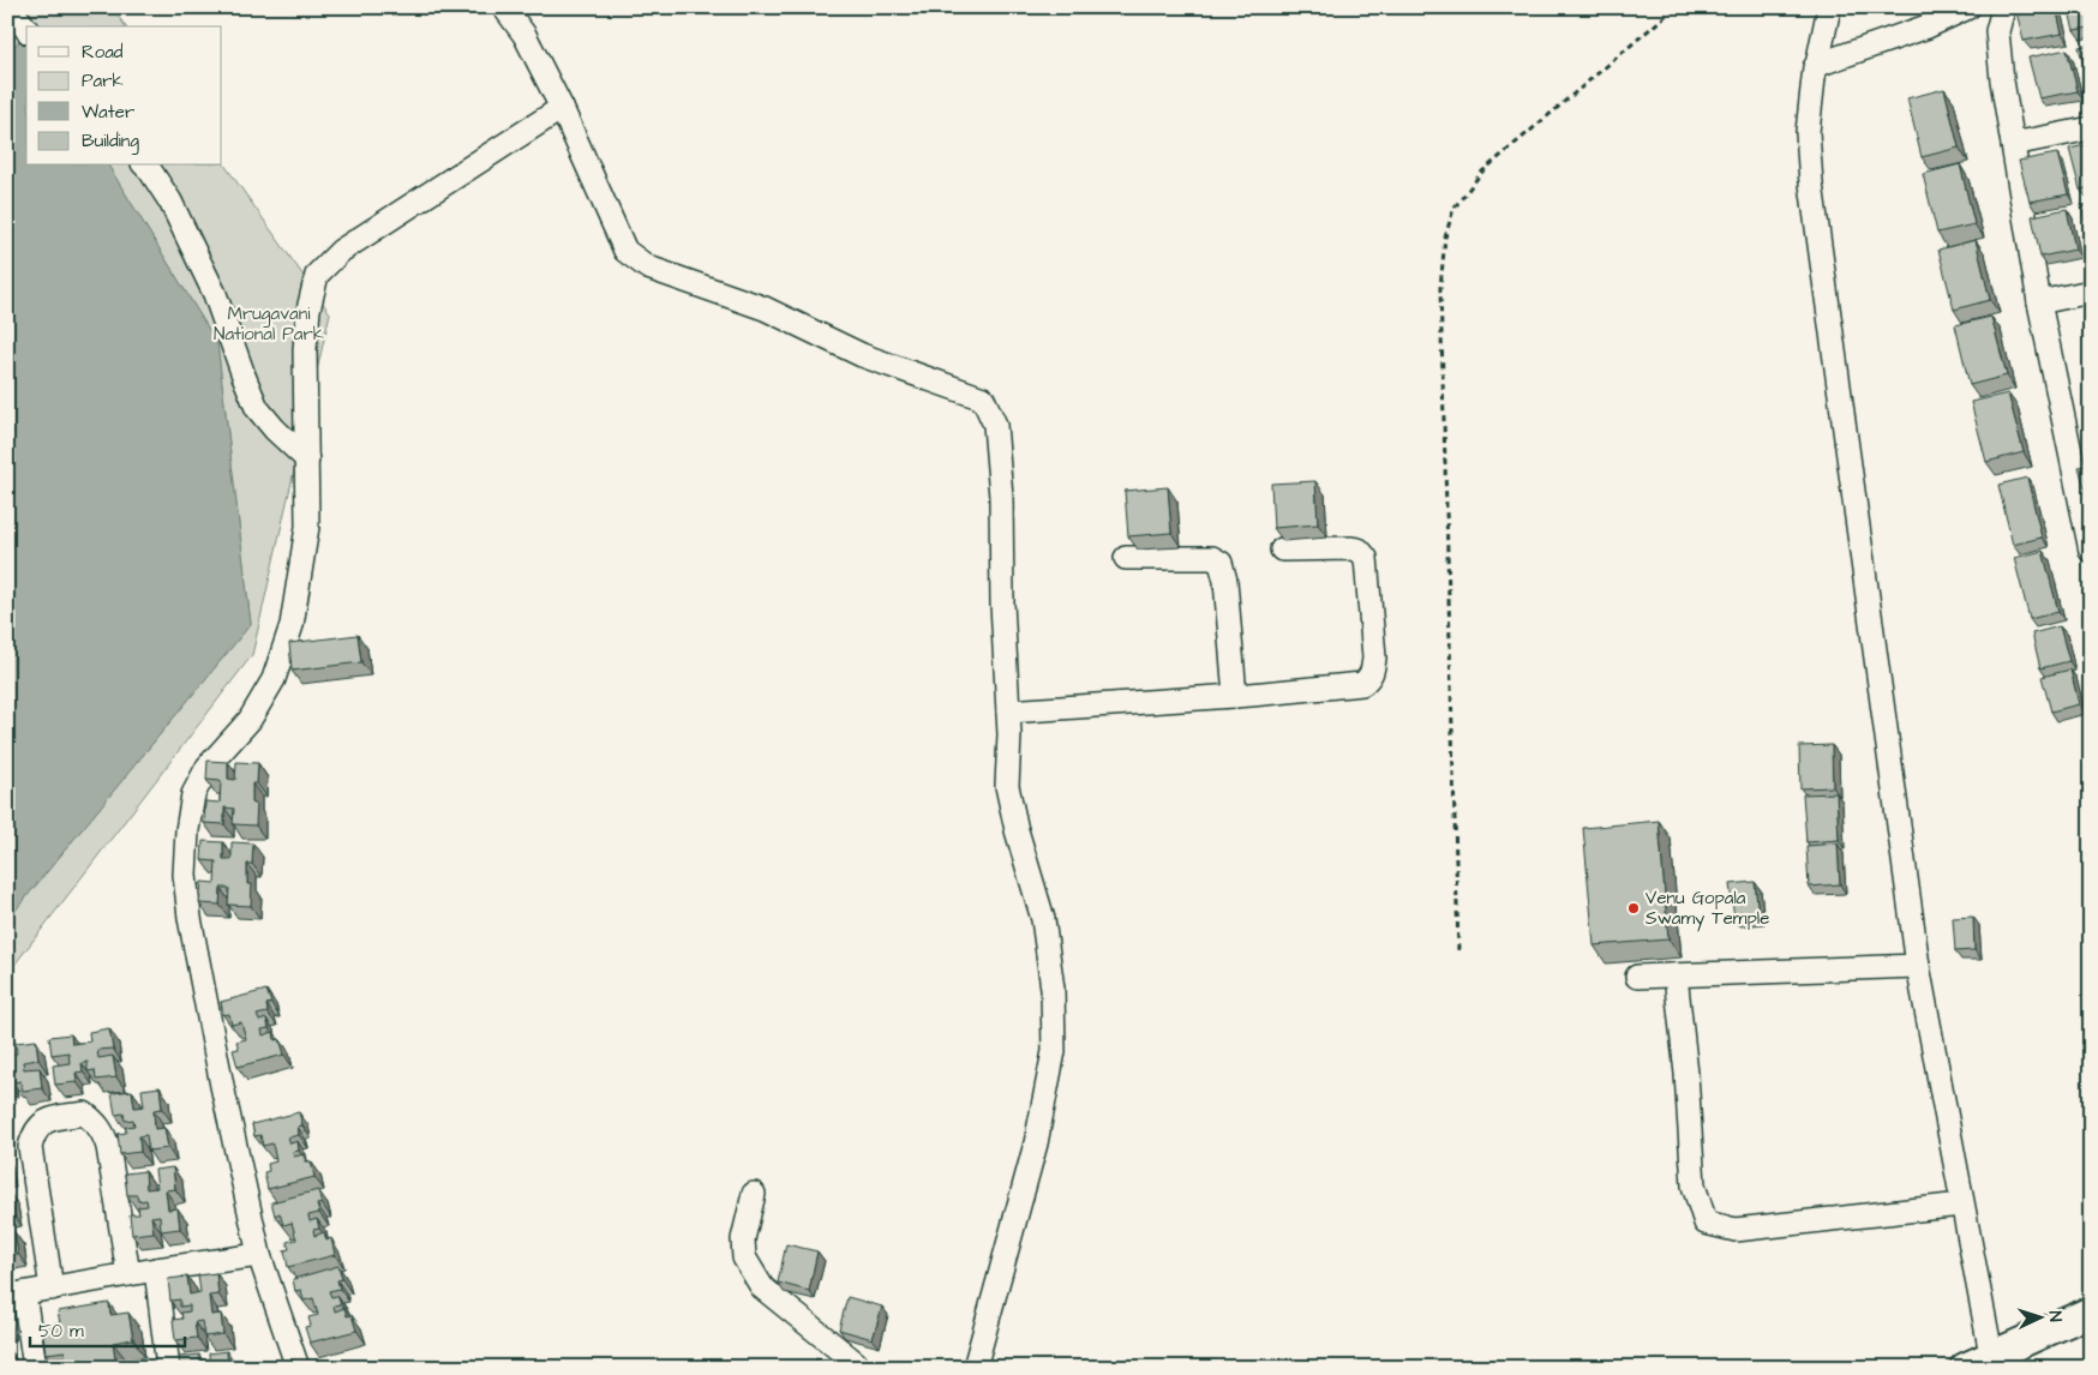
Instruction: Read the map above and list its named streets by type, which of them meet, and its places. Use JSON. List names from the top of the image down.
{
  "parks": ["Mrugavani National Park"],
  "places": ["Venu Gopala Swamy Temple"],
  "legend": [
    "Road",
    "Park",
    "Water",
    "Building"
  ],
  "scale_bar": "50 m",
  "north": "right"
}
